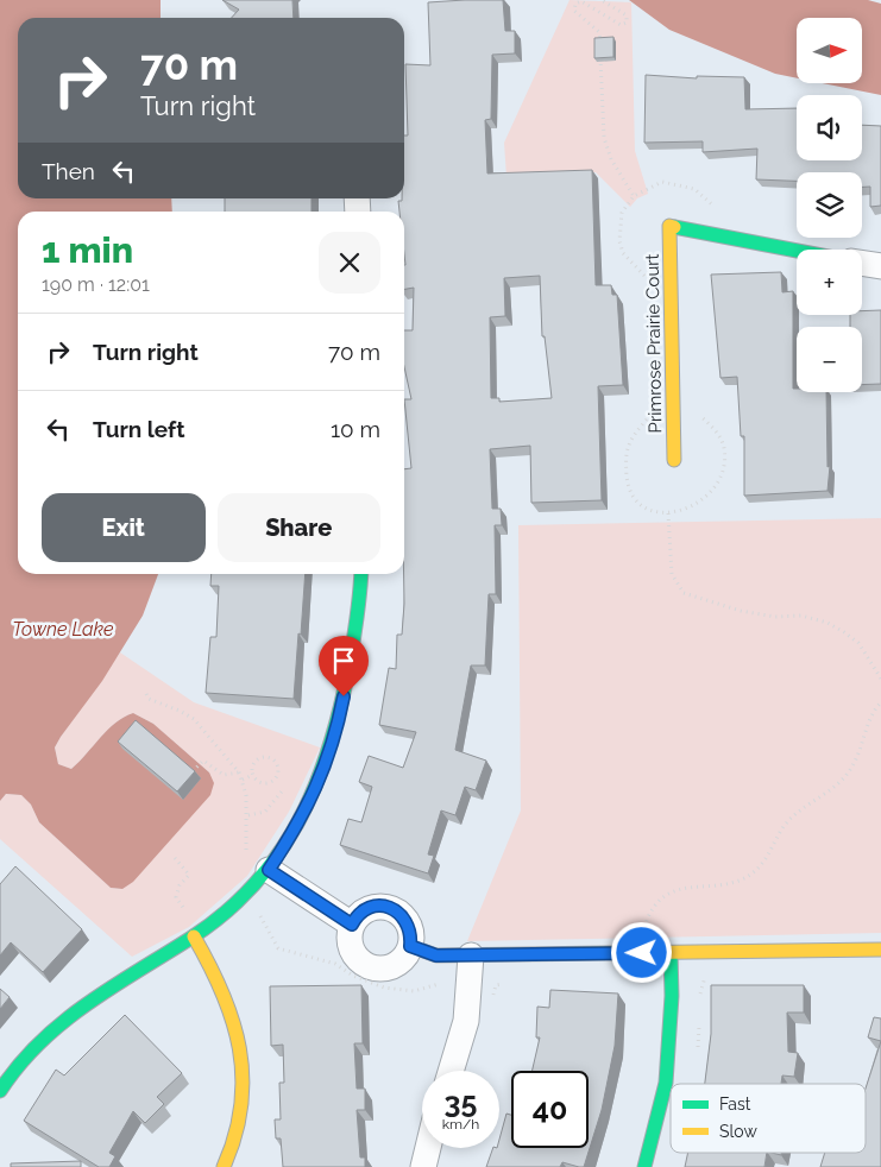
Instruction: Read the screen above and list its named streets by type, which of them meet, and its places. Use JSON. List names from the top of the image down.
{
  "streets": {
    "street": ["Primrose Prairie Court"]
  },
  "water": ["Towne Lake"],
  "legend": ["Fast", "Slow"],
  "north": "right",
  "page": {
    "map_buttons": ["+", "−"],
    "turn": ["70 m", "Turn right"],
    "then": "Then",
    "heading": ["1 min", "190 m · 12:01"],
    "list": [
      {
        "name": "Turn right",
        "value": "70 m"
      },
      {
        "name": "Turn left",
        "value": "10 m"
      }
    ],
    "buttons": ["Exit", "Share"],
    "speed": "35 km/h",
    "limit": "40"
  }
}
